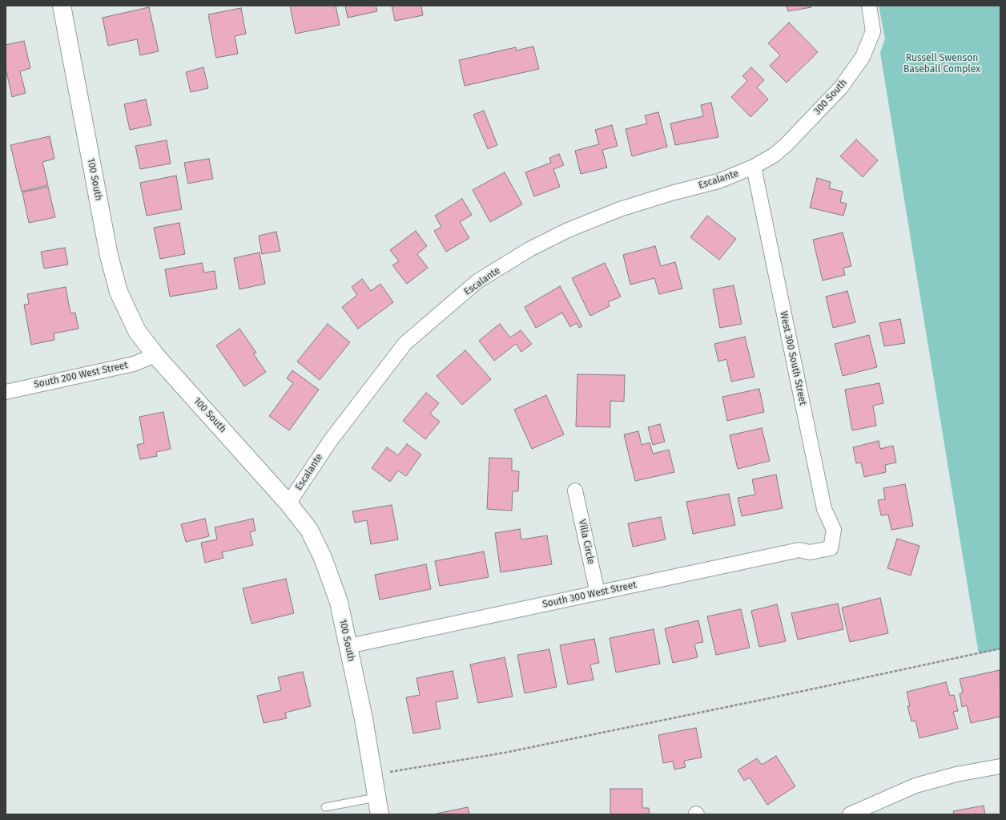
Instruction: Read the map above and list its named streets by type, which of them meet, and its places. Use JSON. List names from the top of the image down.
{
  "streets": {
    "street": [
      "300 South",
      "100 South",
      "Escalante",
      "West 300 South Street",
      "South 200 West Street",
      "Villa Circle",
      "South 300 West Street"
    ]
  },
  "crossings": [
    ["300 South", "Escalante"],
    ["300 South", "West 300 South Street"],
    ["100 South", "Escalante"],
    ["100 South", "South 200 West Street"],
    ["100 South", "South 300 West Street"],
    ["Escalante", "West 300 South Street"],
    ["West 300 South Street", "South 300 West Street"],
    ["Villa Circle", "South 300 West Street"]
  ],
  "parks": ["Russell Swenson Baseball Complex"]
}
